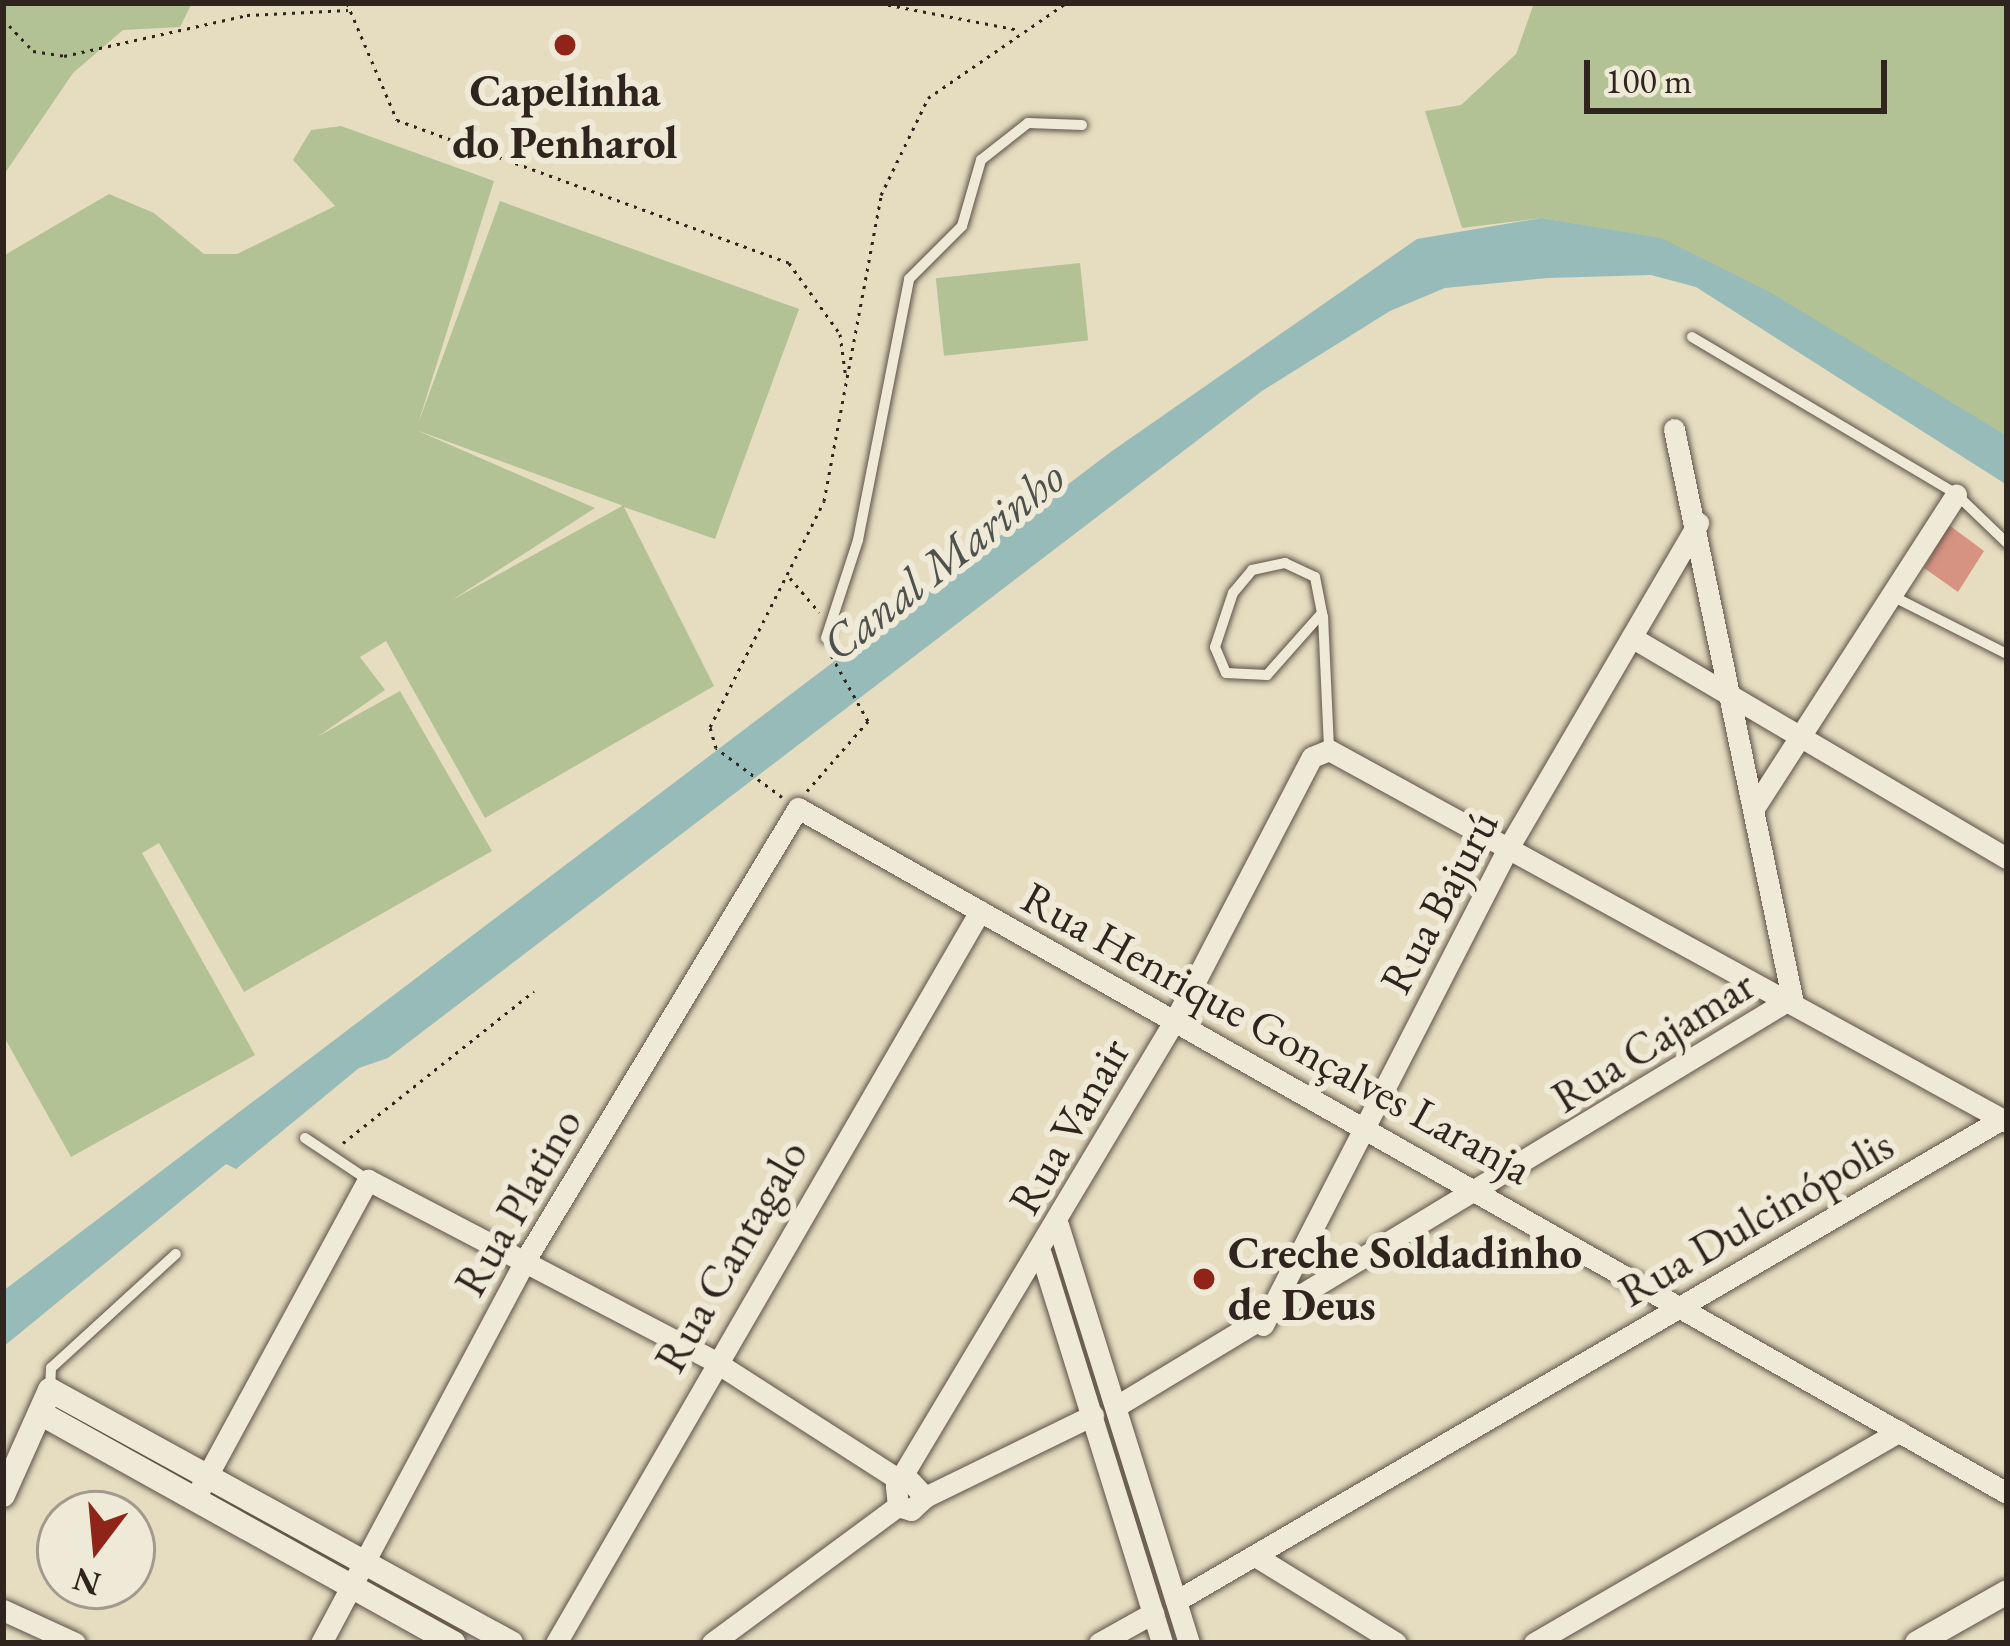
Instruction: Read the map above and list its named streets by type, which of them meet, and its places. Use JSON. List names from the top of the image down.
{
  "streets": {
    "street": [
      "Rua Bajurú",
      "Rua Henrique Gonçalves Laranja",
      "Rua Cajamar",
      "Rua Vanair",
      "Rua Platino",
      "Rua Dulcinópolis",
      "Rua Cantagalo"
    ]
  },
  "crossings": [
    ["Rua Bajurú", "Rua Henrique Gonçalves Laranja"],
    ["Rua Bajurú", "Rua Cajamar"],
    ["Rua Henrique Gonçalves Laranja", "Rua Cajamar"],
    ["Rua Henrique Gonçalves Laranja", "Rua Vanair"],
    ["Rua Henrique Gonçalves Laranja", "Rua Platino"],
    ["Rua Henrique Gonçalves Laranja", "Rua Dulcinópolis"],
    ["Rua Henrique Gonçalves Laranja", "Rua Cantagalo"]
  ],
  "water": ["Canal Marinho"],
  "places": ["Capelinha do Penharol", "Creche Soldadinho de Deus"],
  "scale_bar": "100 m",
  "north": "bottom"
}
